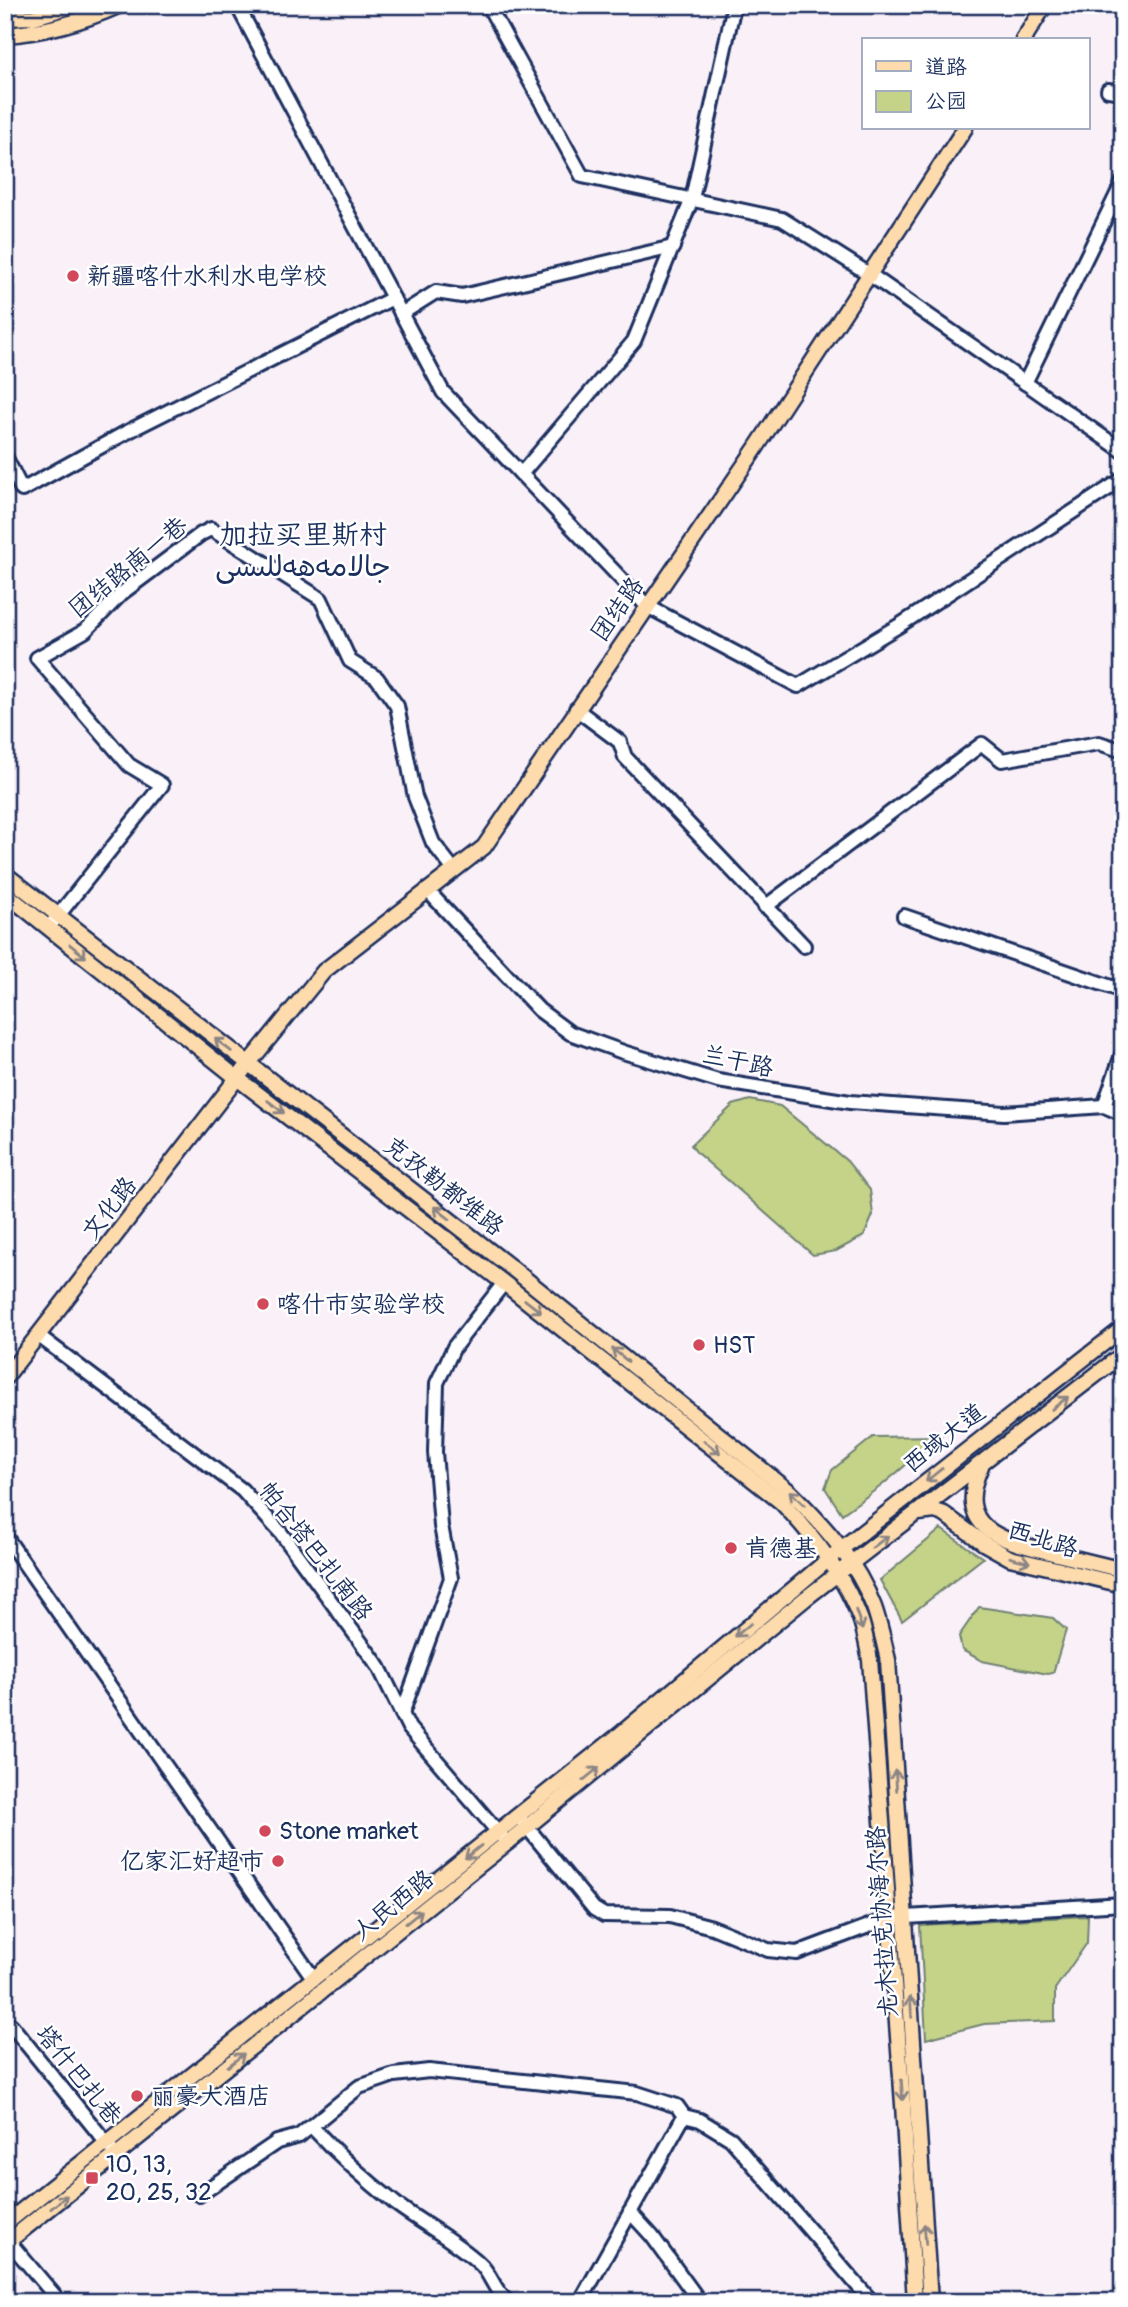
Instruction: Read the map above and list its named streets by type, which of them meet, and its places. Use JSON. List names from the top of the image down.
{
  "streets": {
    "main road": [
      "团结路",
      "克孜勒都维路",
      "文化路",
      "西域大道",
      "西北路",
      "人民西路",
      "尤木拉克协海尔路"
    ],
    "street": [
      "团结路南一巷",
      "兰干路",
      "帕合塔巴扎南路",
      "塔什巴扎巷"
    ]
  },
  "crossings": [
    ["团结路南一巷", "团结路"],
    ["团结路南一巷", "克孜勒都维路"],
    ["团结路", "兰干路"],
    ["团结路", "克孜勒都维路"],
    ["团结路", "文化路"],
    ["克孜勒都维路", "文化路"],
    ["克孜勒都维路", "西域大道"],
    ["克孜勒都维路", "尤木拉克协海尔路"],
    ["文化路", "帕合塔巴扎南路"],
    ["西域大道", "西北路"],
    ["西域大道", "人民西路"],
    ["西域大道", "尤木拉克协海尔路"],
    ["帕合塔巴扎南路", "人民西路"],
    ["人民西路", "塔什巴扎巷"]
  ],
  "one_way": ["西北路"],
  "districts": ["加拉买里斯村 جالامەھەللىسى"],
  "places": {
    "other": [
      "新疆喀什水利水电学校",
      "喀什市实验学校",
      "HST",
      "肯德基",
      "Stone market",
      "亿家汇好超市",
      "丽豪大酒店"
    ],
    "transit": ["10, 13, 20, 25, 32"]
  },
  "legend": ["道路", "公园"]
}
